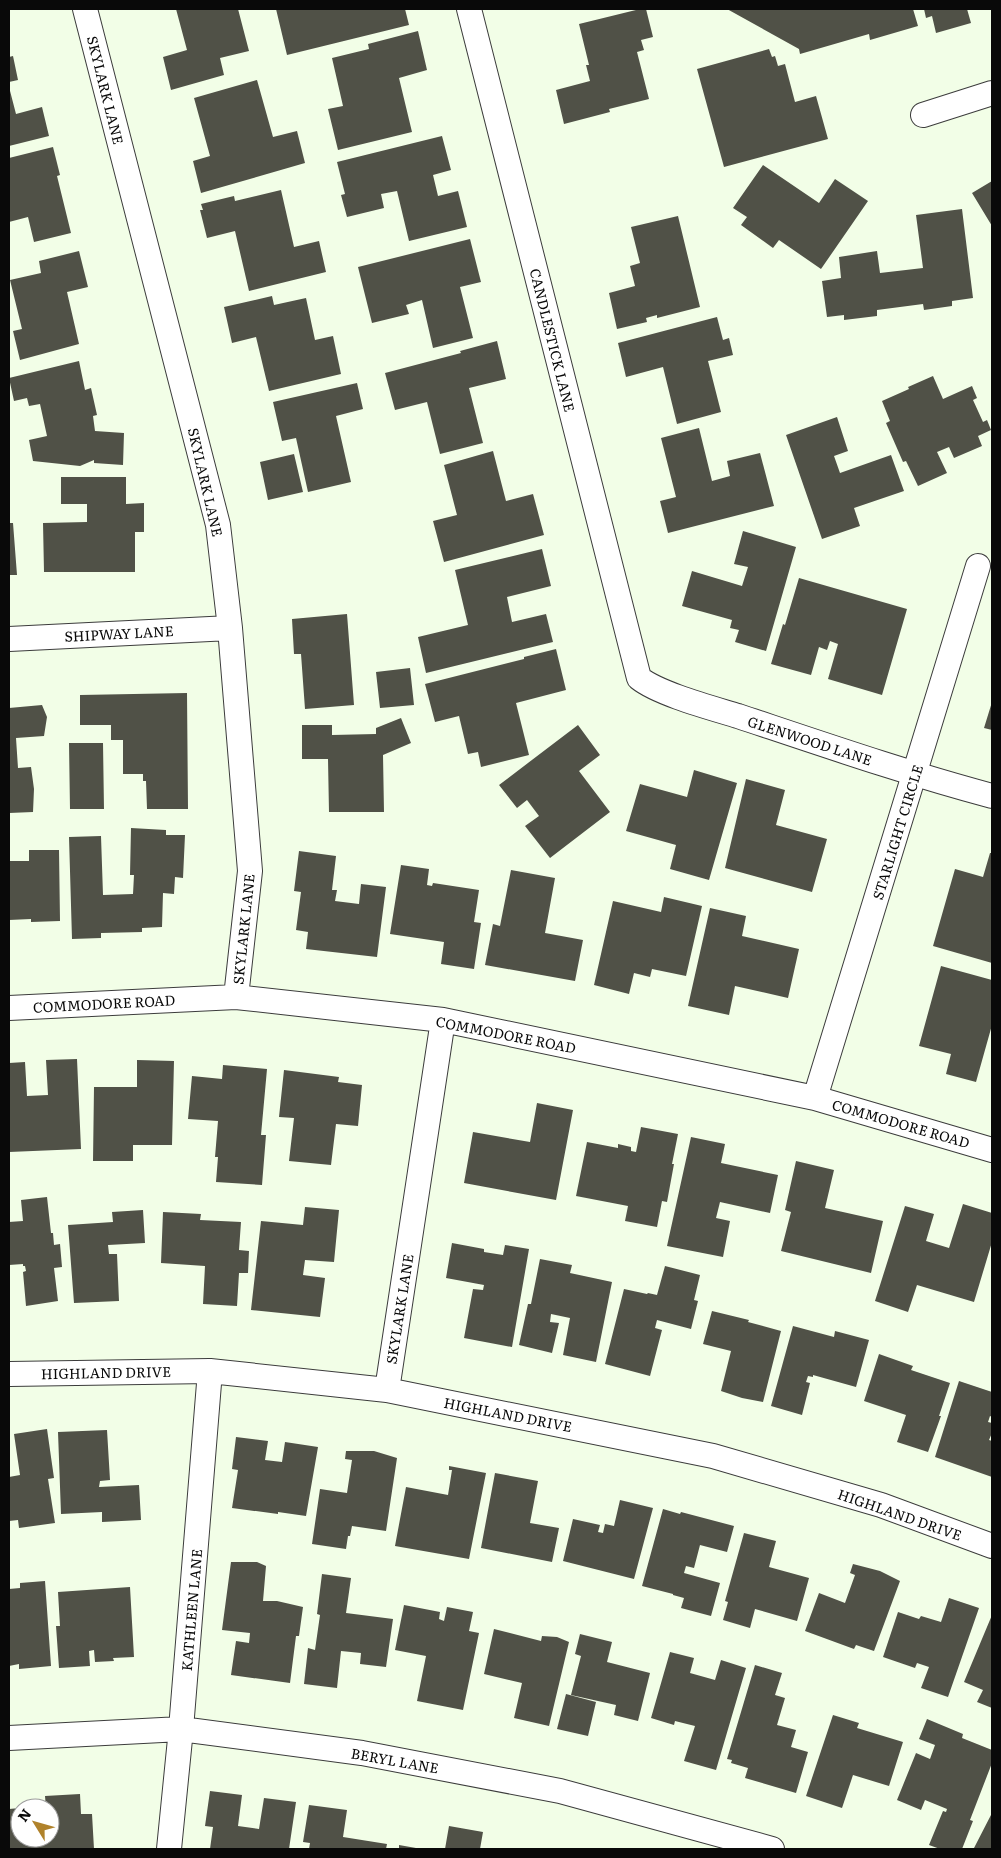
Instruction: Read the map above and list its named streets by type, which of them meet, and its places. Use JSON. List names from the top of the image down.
{
  "streets": {
    "street": [
      "SKYLARK LANE",
      "CANDLESTICK LANE",
      "SHIPWAY LANE",
      "GLENWOOD LANE",
      "STARLIGHT CIRCLE",
      "COMMODORE ROAD",
      "HIGHLAND DRIVE",
      "KATHLEEN LANE",
      "BERYL LANE"
    ]
  },
  "crossings": [
    ["SKYLARK LANE", "SHIPWAY LANE"],
    ["SKYLARK LANE", "COMMODORE ROAD"],
    ["SKYLARK LANE", "HIGHLAND DRIVE"],
    ["CANDLESTICK LANE", "GLENWOOD LANE"],
    ["GLENWOOD LANE", "STARLIGHT CIRCLE"],
    ["STARLIGHT CIRCLE", "COMMODORE ROAD"],
    ["HIGHLAND DRIVE", "KATHLEEN LANE"],
    ["KATHLEEN LANE", "BERYL LANE"]
  ],
  "north": "top left"
}
